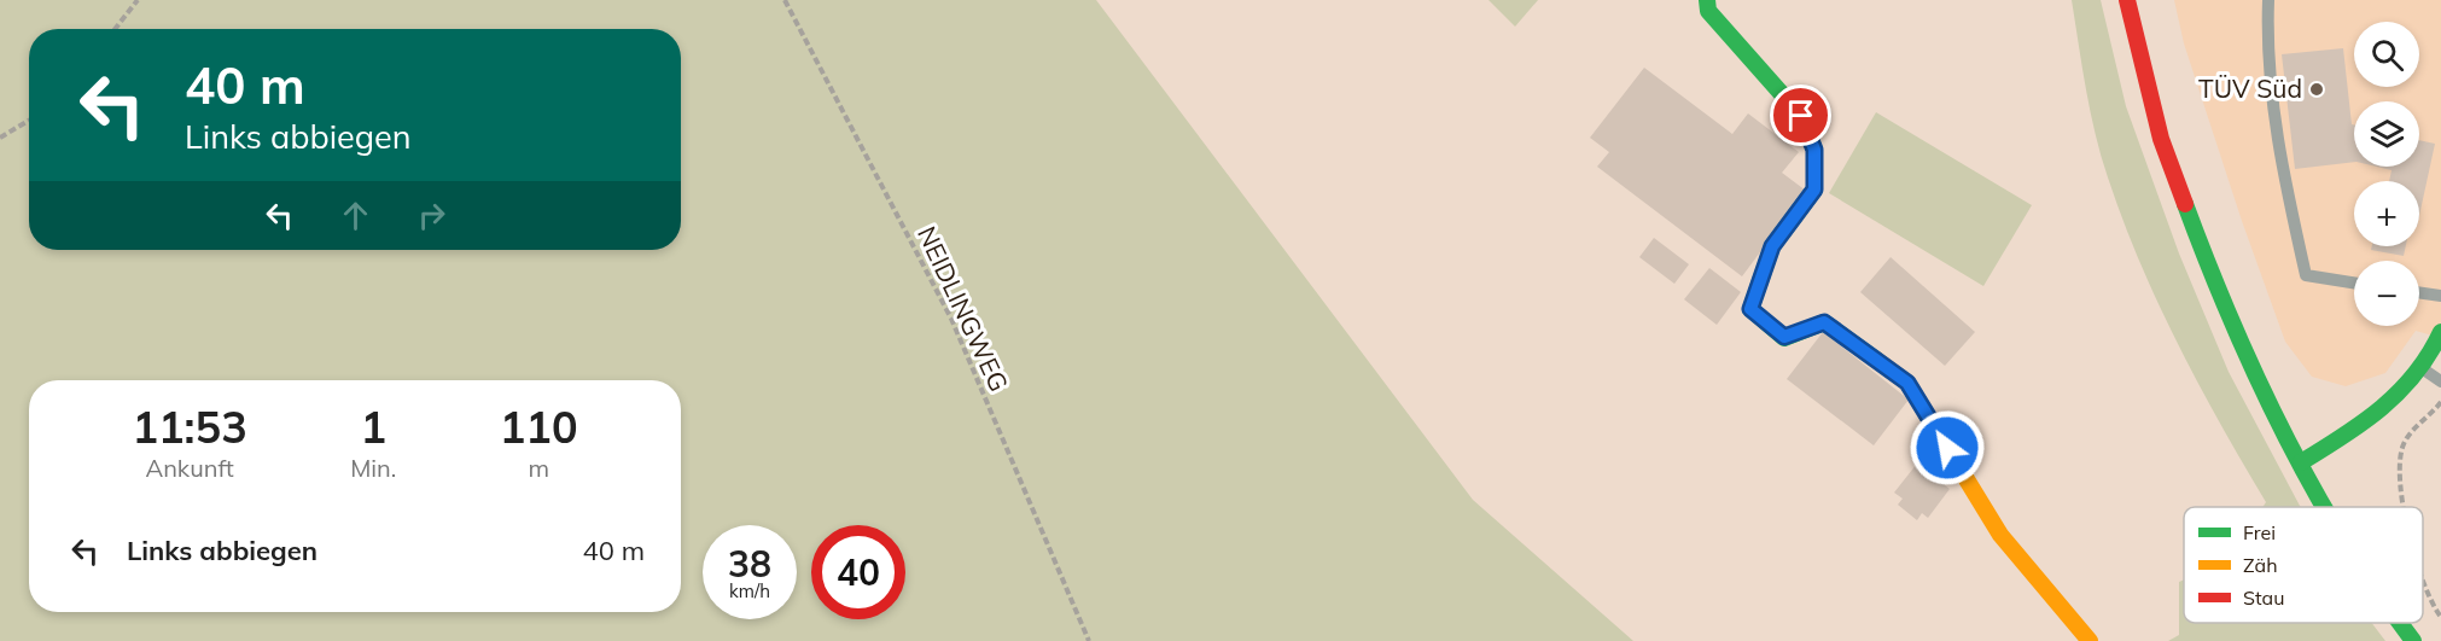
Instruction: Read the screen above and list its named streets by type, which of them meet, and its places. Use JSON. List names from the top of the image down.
{
  "streets": {
    "path": ["NEIDLINGWEG"]
  },
  "places": ["TÜV Süd"],
  "legend": ["Frei", "Zäh", "Stau"],
  "page": {
    "map_buttons": ["+", "−"],
    "turn": ["40 m", "Links abbiegen"],
    "eta": [
      "11:53",
      "Ankunft",
      "1",
      "Min.",
      "110",
      "m"
    ],
    "list": [
      {
        "name": "Links abbiegen",
        "value": "40 m"
      }
    ],
    "speed": "38 km/h",
    "limit": "40"
  }
}
